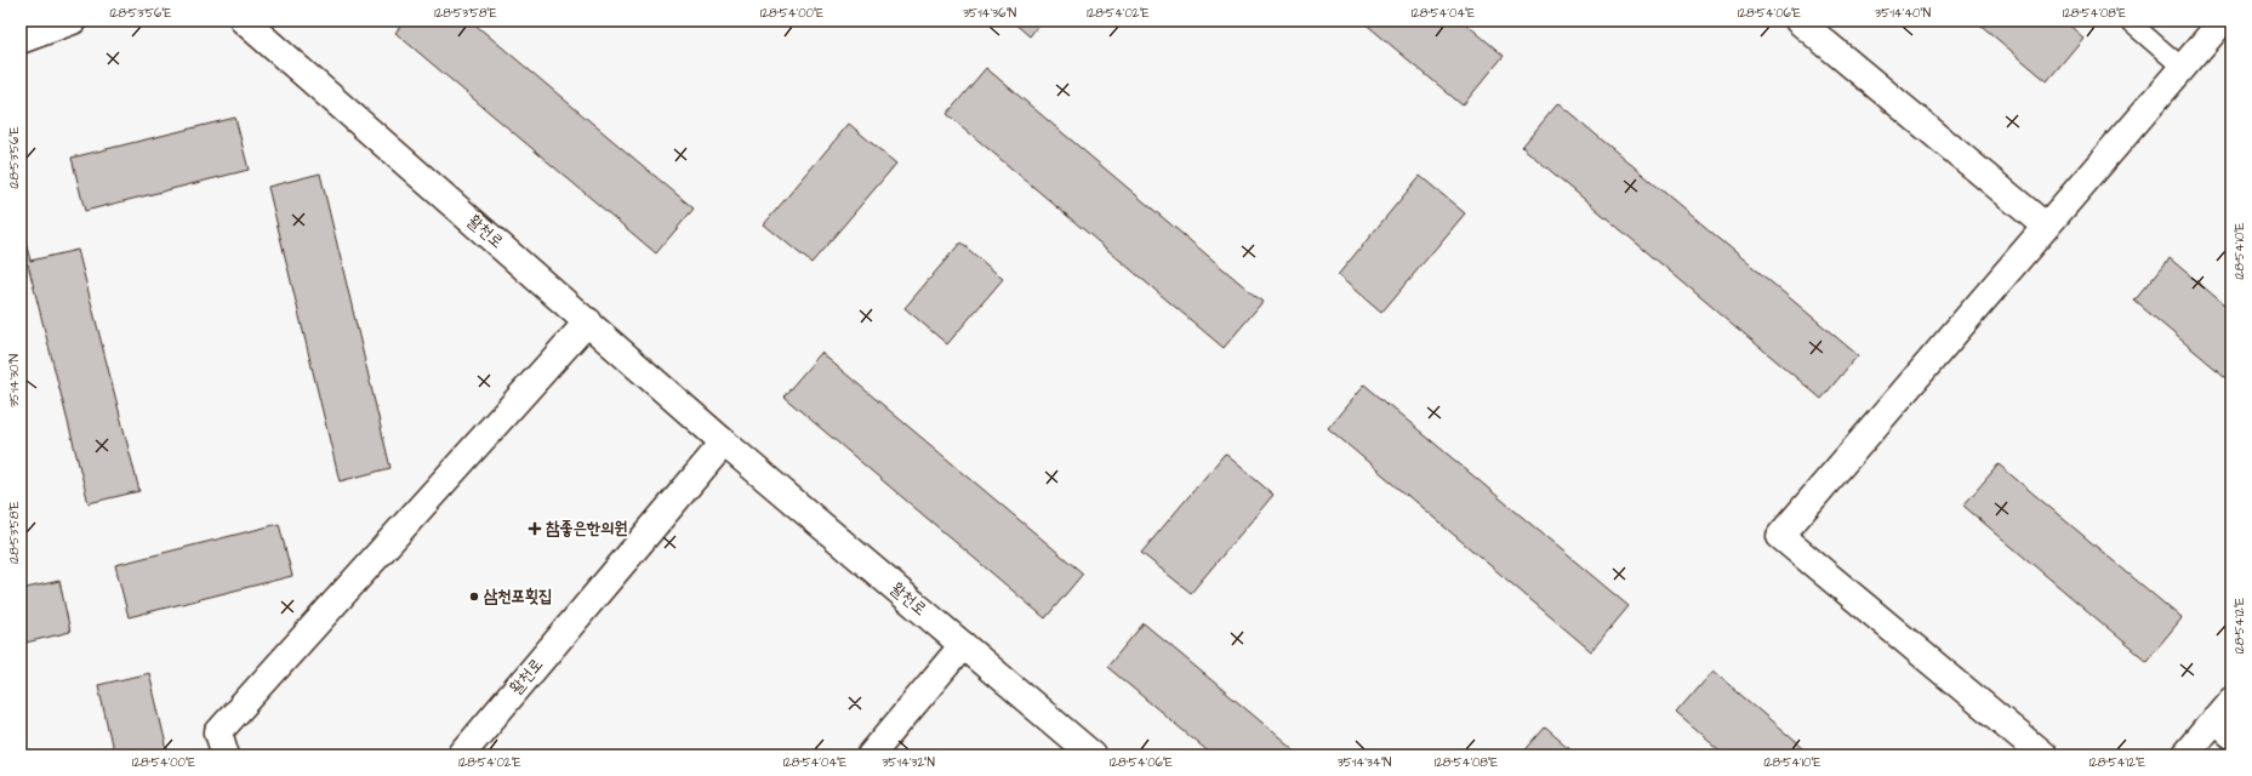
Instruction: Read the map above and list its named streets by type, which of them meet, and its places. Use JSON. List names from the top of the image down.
{
  "streets": {
    "street": ["활천로"]
  },
  "places": {
    "health": ["참좋은한의원"],
    "other": ["삼천포횟집"]
  },
  "coordinates": [
    "128°53'56\"E",
    "128°53'58\"E",
    "128°54'00\"E",
    "35°14'36\"N",
    "128°54'02\"E",
    "128°54'04\"E",
    "128°54'06\"E",
    "35°14'40\"N",
    "128°54'08\"E",
    "128°54'10\"E",
    "35°14'30\"N",
    "128°54'12\"E",
    "35°14'32\"N",
    "35°14'34\"N"
  ]
}
